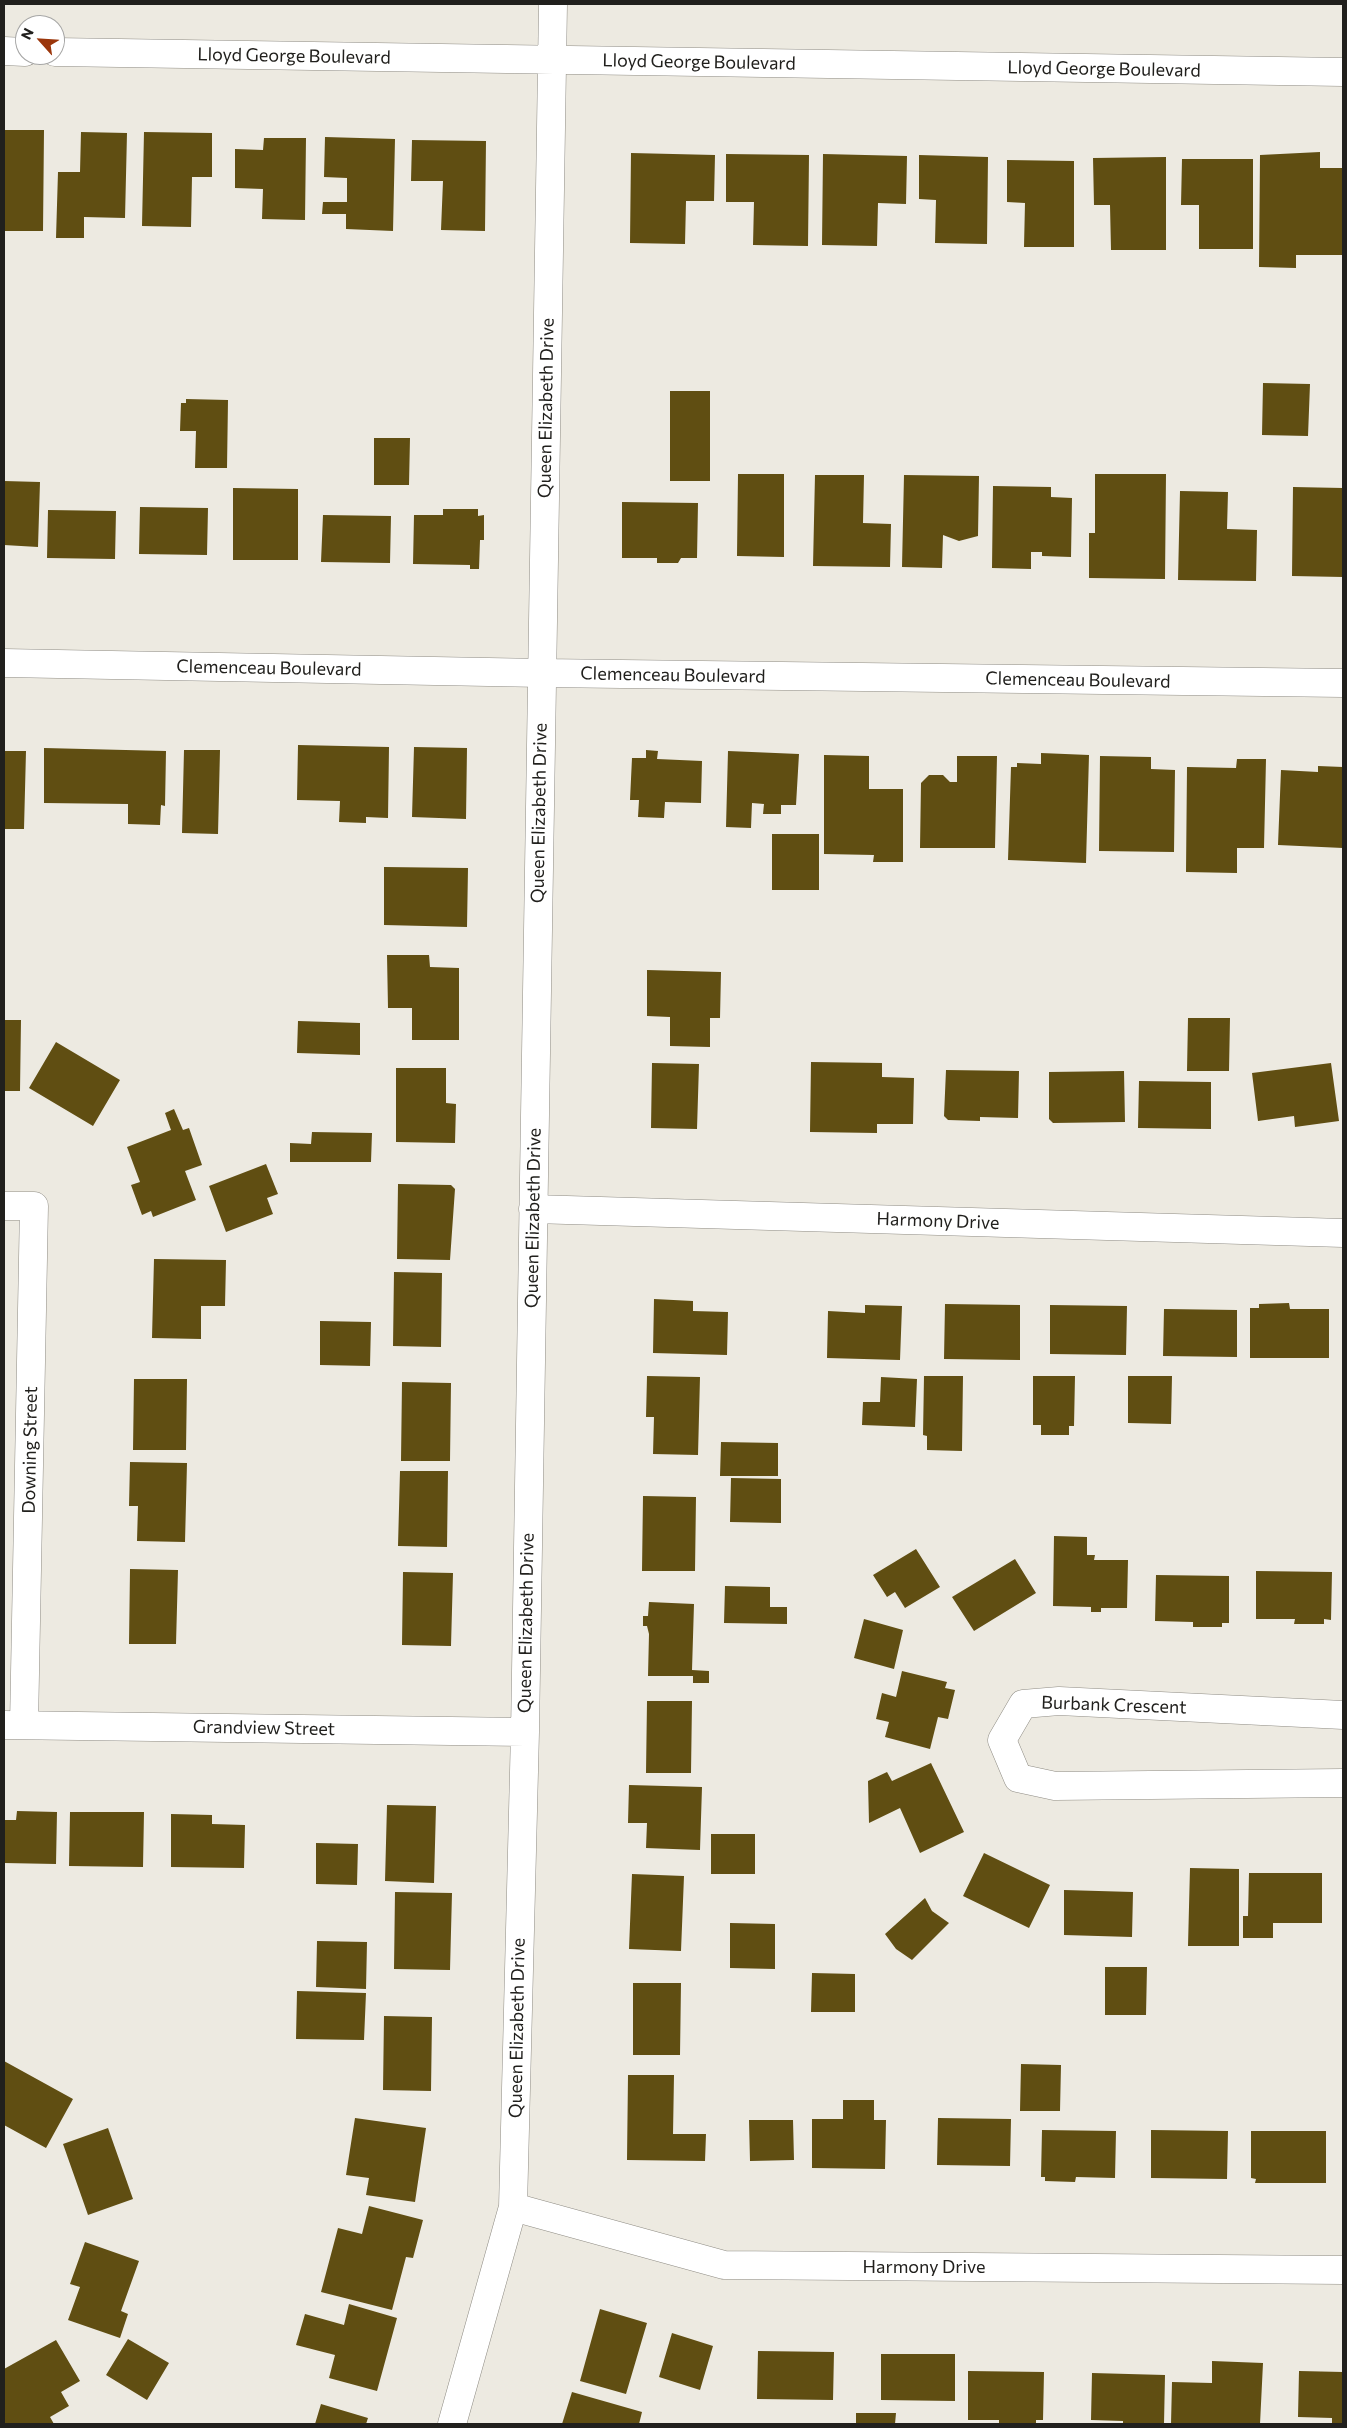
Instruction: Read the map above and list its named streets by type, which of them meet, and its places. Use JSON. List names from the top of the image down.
{
  "streets": {
    "street": [
      "Lloyd George Boulevard",
      "Queen Elizabeth Drive",
      "Clemenceau Boulevard",
      "Harmony Drive",
      "Downing Street",
      "Burbank Crescent",
      "Grandview Street"
    ]
  },
  "crossings": [
    ["Lloyd George Boulevard", "Queen Elizabeth Drive"],
    ["Queen Elizabeth Drive", "Clemenceau Boulevard"],
    ["Queen Elizabeth Drive", "Harmony Drive"],
    ["Queen Elizabeth Drive", "Grandview Street"],
    ["Downing Street", "Grandview Street"]
  ],
  "north": "top left"
}
